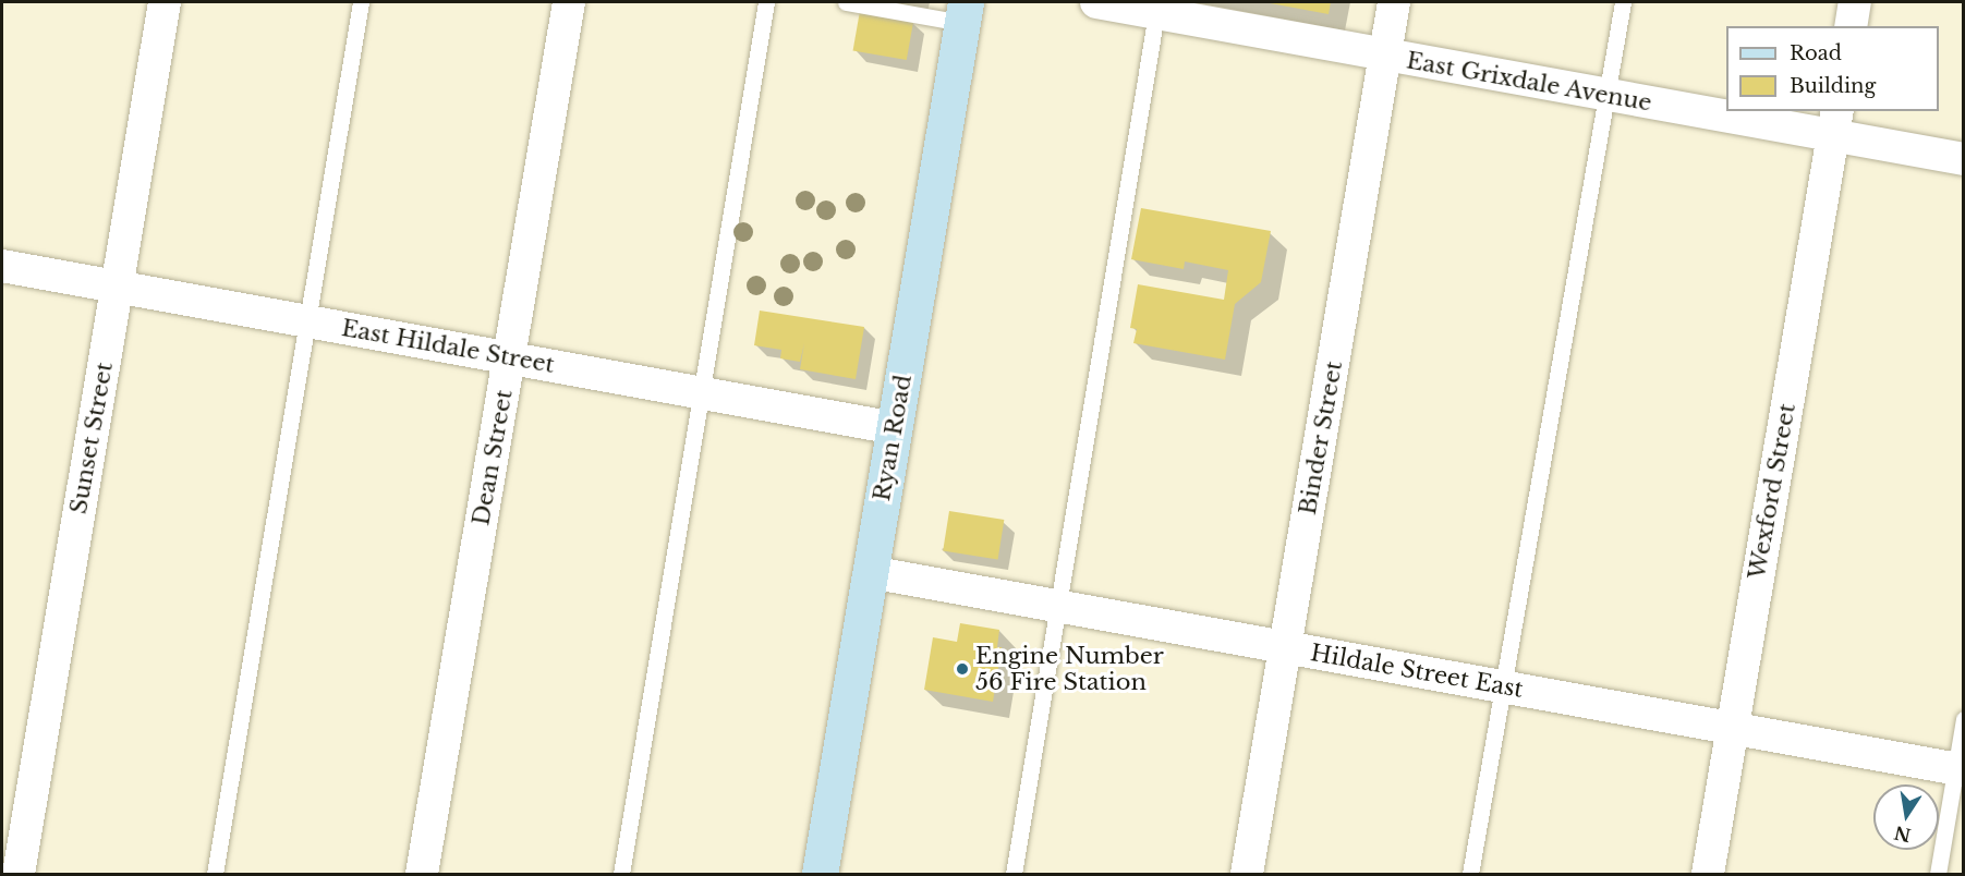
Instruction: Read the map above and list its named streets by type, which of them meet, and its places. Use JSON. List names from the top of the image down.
{
  "streets": {
    "street": [
      "East Grixdale Avenue",
      "East Hildale Street",
      "Sunset Street",
      "Ryan Road",
      "Binder Street",
      "Dean Street",
      "Wexford Street",
      "Hildale Street East"
    ]
  },
  "crossings": [
    ["East Grixdale Avenue", "Binder Street"],
    ["East Grixdale Avenue", "Wexford Street"],
    ["East Hildale Street", "Sunset Street"],
    ["East Hildale Street", "Ryan Road"],
    ["East Hildale Street", "Dean Street"],
    ["Ryan Road", "Hildale Street East"],
    ["Binder Street", "Hildale Street East"],
    ["Wexford Street", "Hildale Street East"]
  ],
  "places": ["Engine Number 56 Fire Station"],
  "legend": ["Road", "Building"],
  "north": "bottom"
}
